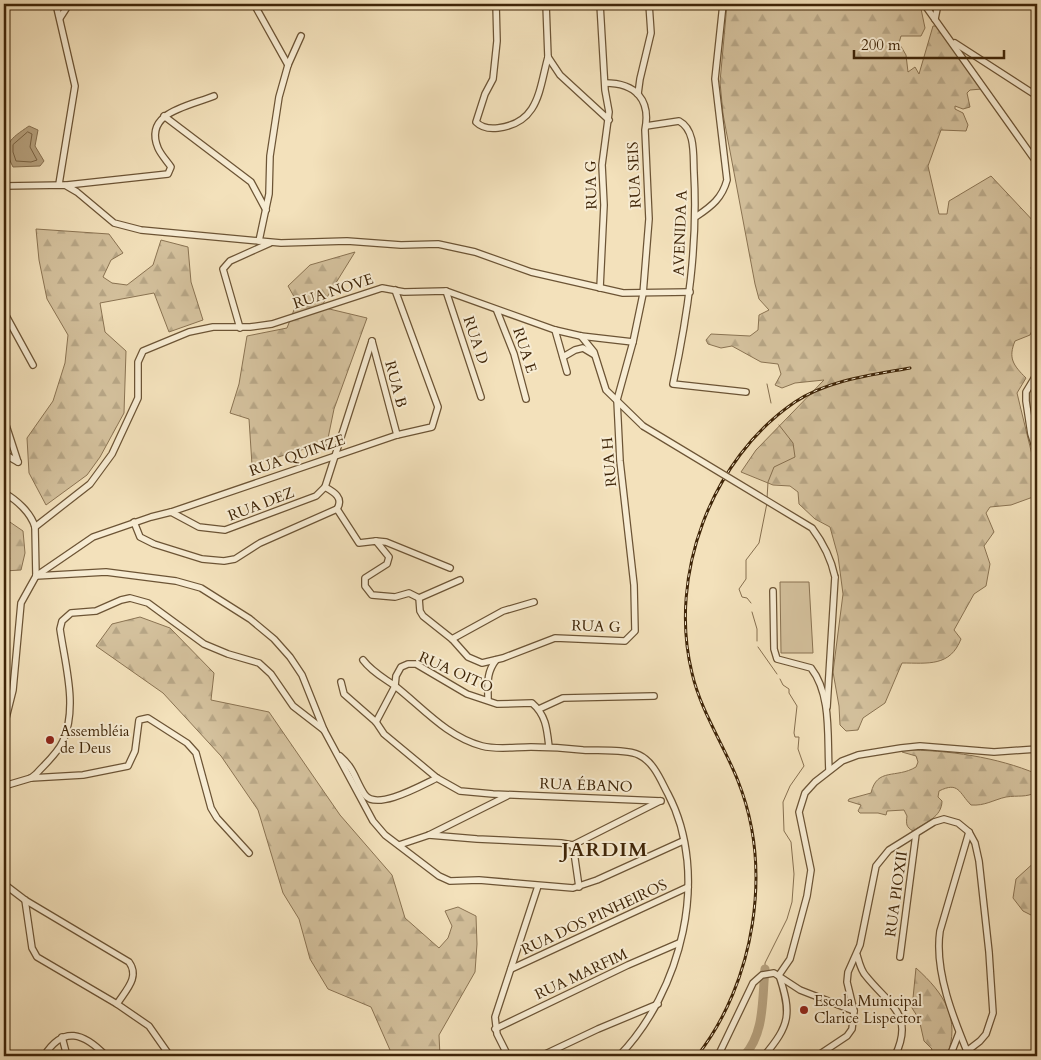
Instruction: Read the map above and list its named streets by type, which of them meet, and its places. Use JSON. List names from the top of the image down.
{
  "streets": {
    "street": [
      "RUA SEIS",
      "RUA G",
      "AVENIDA A",
      "RUA NOVE",
      "RUA D",
      "RUA E",
      "RUA B",
      "RUA QUINZE",
      "RUA H",
      "RUA DEZ",
      "RUA OITO",
      "RUA ÉBANO",
      "RUA PIOXII",
      "RUA DOS PINHEIROS",
      "RUA MARFIM"
    ]
  },
  "crossings": [
    ["RUA SEIS", "AVENIDA A"],
    ["RUA SEIS", "RUA H"],
    ["RUA G", "RUA H"],
    ["RUA NOVE", "RUA D"],
    ["RUA NOVE", "RUA E"],
    ["RUA NOVE", "RUA QUINZE"],
    ["RUA NOVE", "RUA H"],
    ["RUA B", "RUA QUINZE"],
    ["RUA QUINZE", "RUA DEZ"]
  ],
  "districts": ["JARDIM"],
  "places": ["Assembléia de Deus", "Escola Municipal Clarice Lispector"],
  "scale_bar": "200 m"
}
